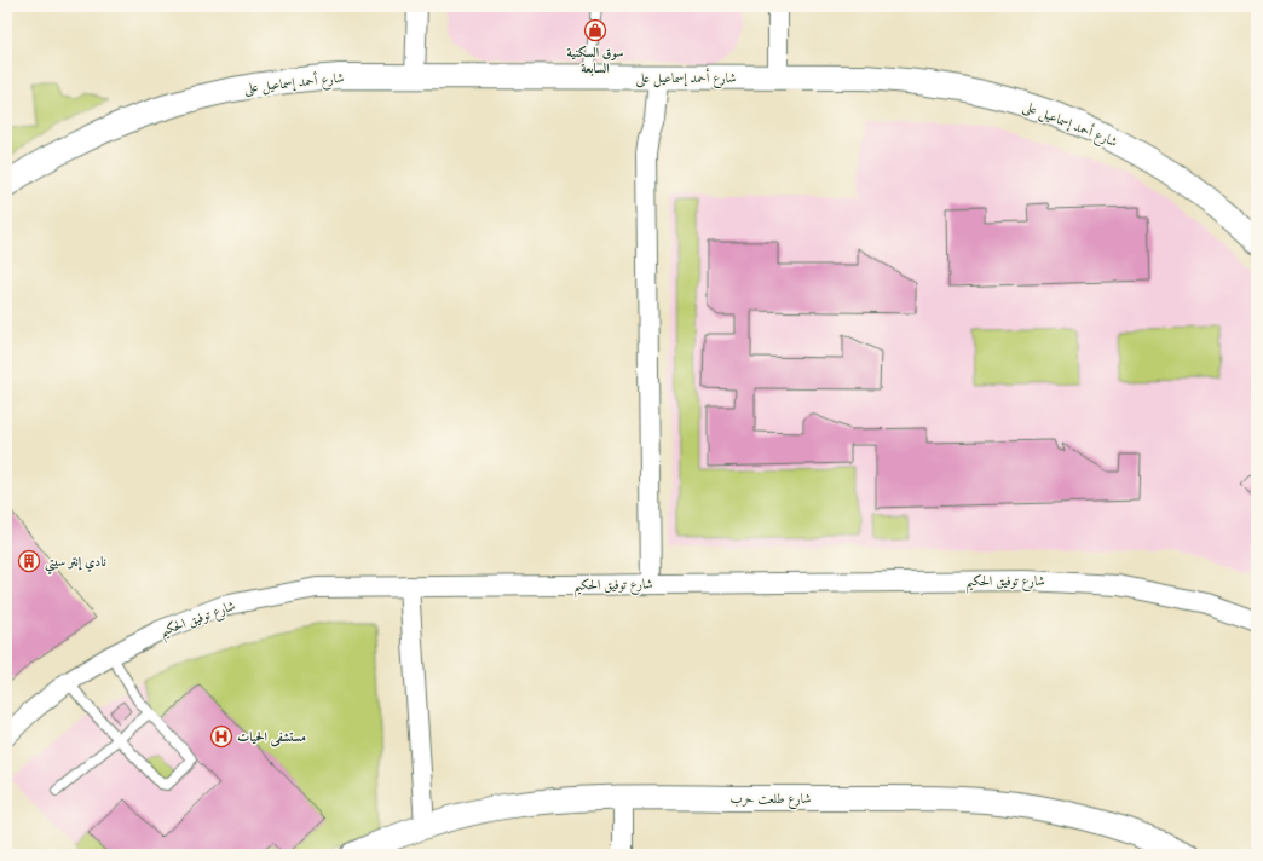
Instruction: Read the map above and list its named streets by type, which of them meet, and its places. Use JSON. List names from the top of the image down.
{
  "streets": {
    "street": ["شارع أحمد إسماعيل على", "شارع توفيق الحكيم", "شارع طلعت حرب"]
  },
  "places": {
    "shop": ["سوق السكنية السابعة"],
    "building": ["نادي إنتر سيتي"],
    "hospital": ["مستشفى الحميات"]
  }
}
